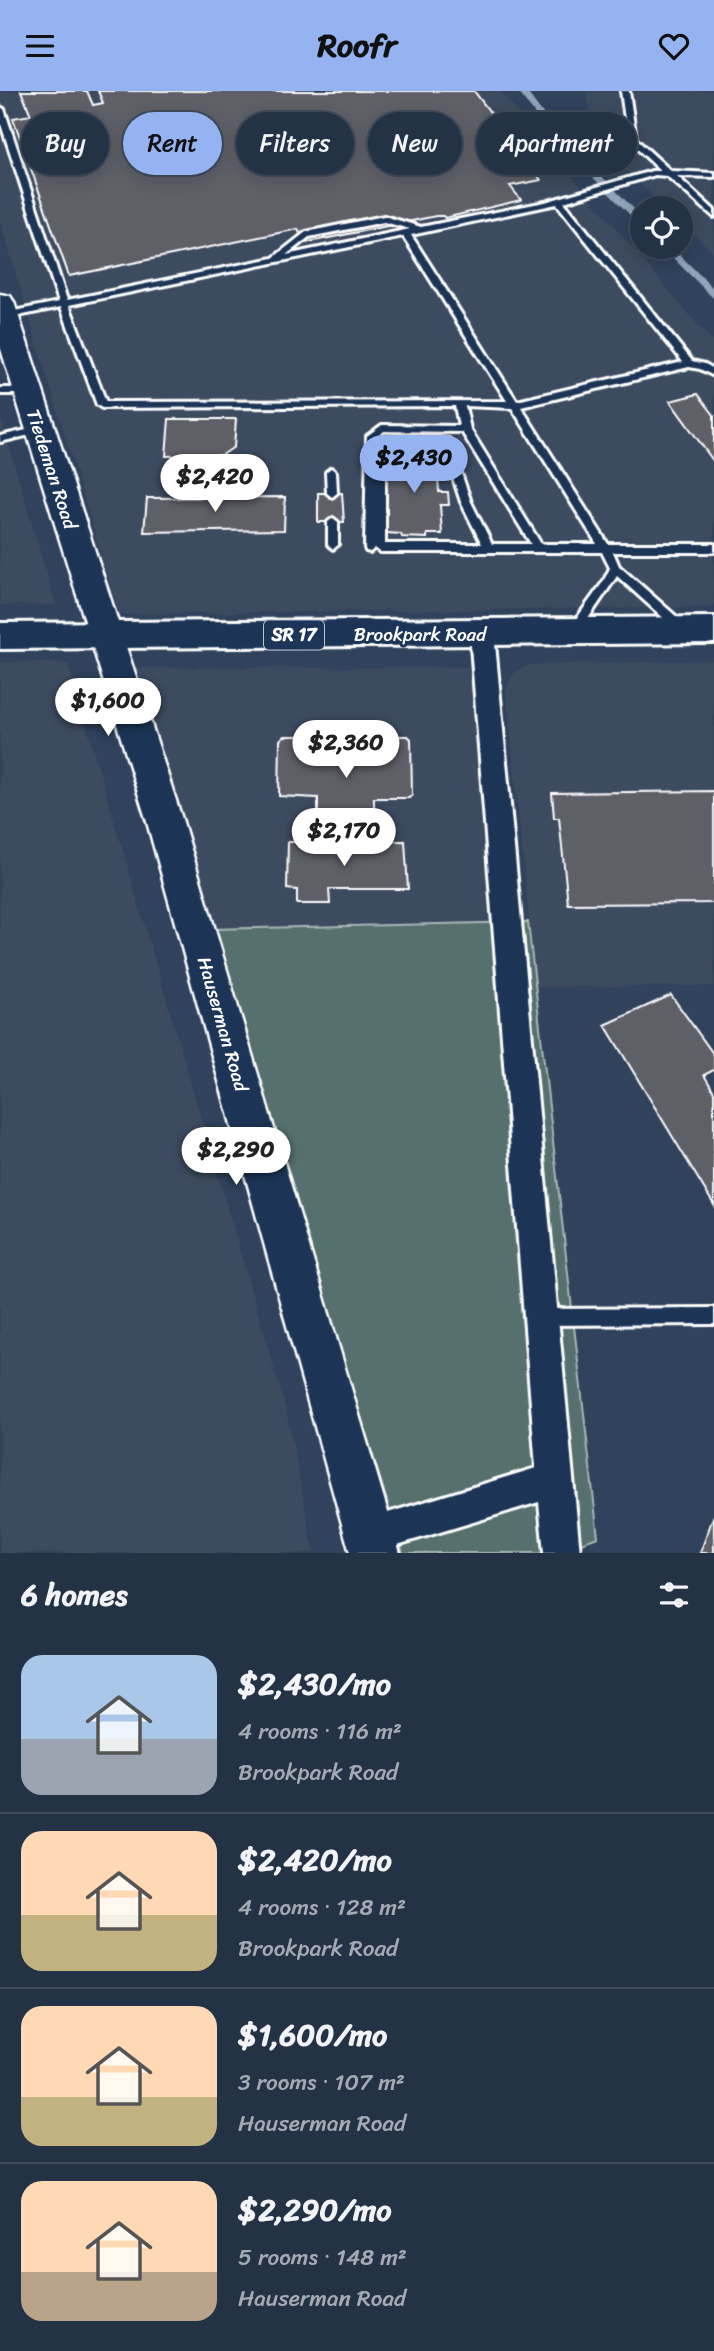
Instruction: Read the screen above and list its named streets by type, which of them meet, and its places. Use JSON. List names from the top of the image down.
{
  "streets": {
    "main road": [
      "Tiedeman Road",
      "Brookpark Road",
      "SR 17",
      "Hauserman Road"
    ]
  },
  "crossings": [
    ["Tiedeman Road", "Brookpark Road"],
    ["Tiedeman Road", "Hauserman Road"],
    ["Brookpark Road", "Hauserman Road"]
  ],
  "page": {
    "header": "Roofr",
    "chip": [
      "Buy",
      "Rent",
      "Filters",
      "New",
      "Apartment"
    ],
    "price": [
      "$2,430",
      "$2,420",
      "$1,600",
      "$2,360",
      "$2,170",
      "$2,290"
    ],
    "heading": "6 homes",
    "list": [
      {
        "name": "$2,430/mo",
        "note": "4 rooms · 116 m² · Brookpark Road"
      },
      {
        "name": "$2,420/mo",
        "note": "4 rooms · 128 m² · Brookpark Road"
      },
      {
        "name": "$1,600/mo",
        "note": "3 rooms · 107 m² · Hauserman Road"
      },
      {
        "name": "$2,290/mo",
        "note": "5 rooms · 148 m² · Hauserman Road"
      }
    ]
  }
}
